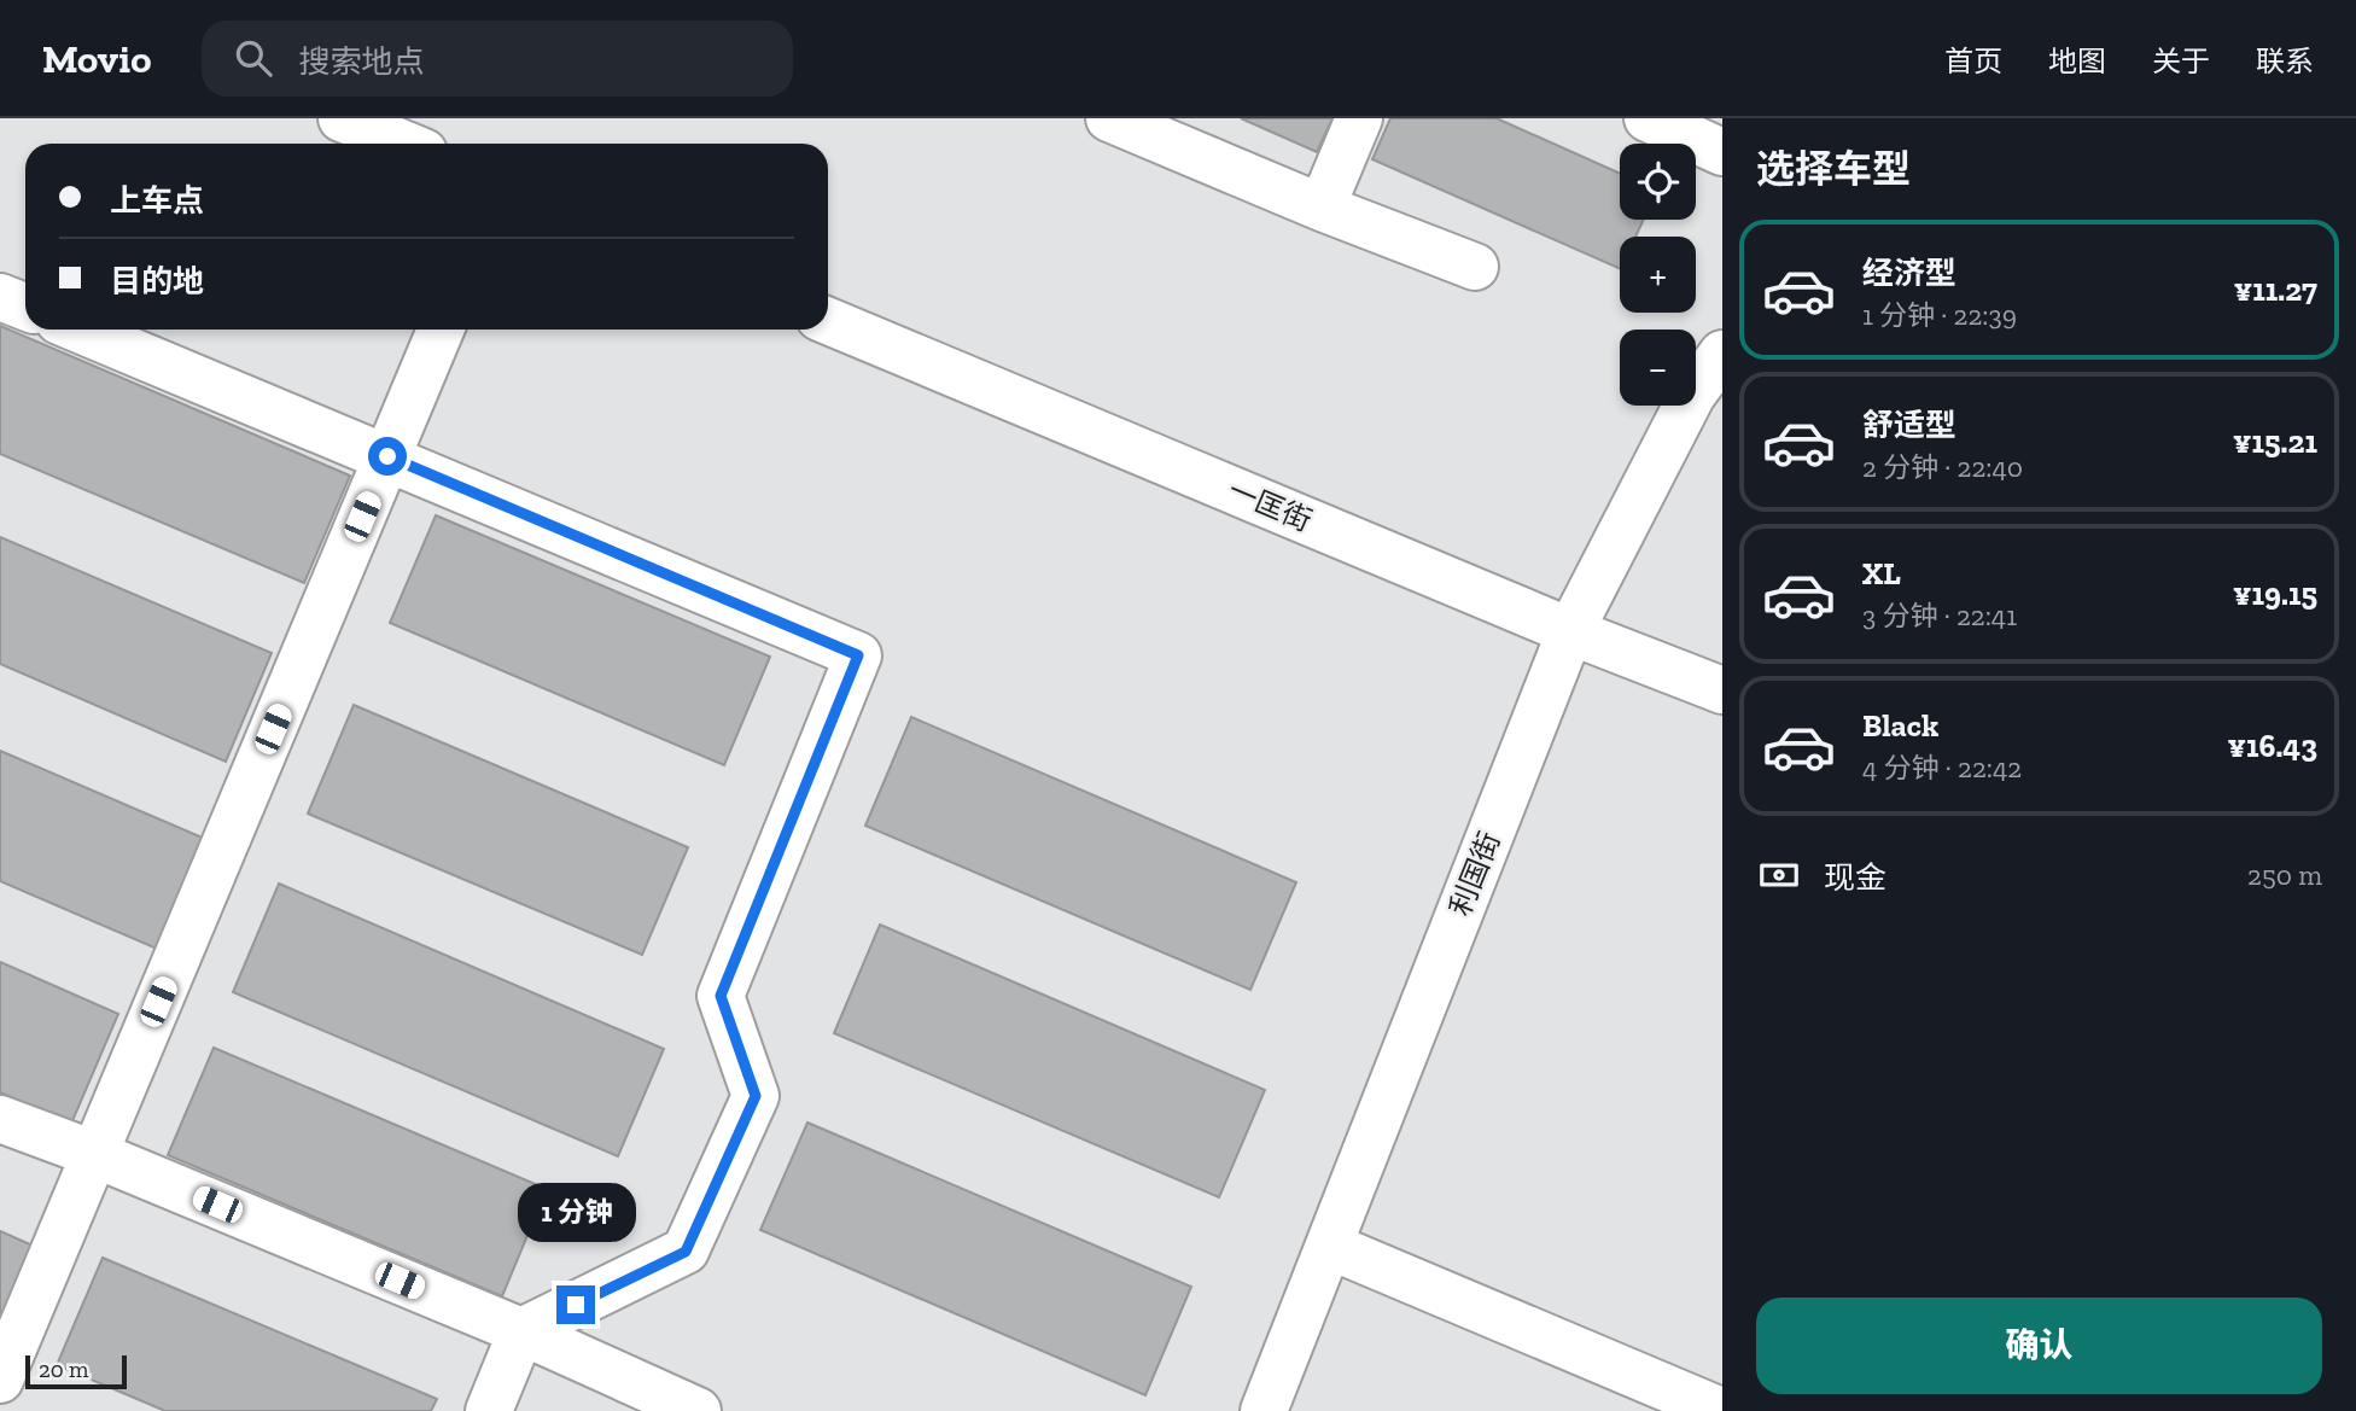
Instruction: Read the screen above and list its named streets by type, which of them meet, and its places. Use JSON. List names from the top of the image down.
{
  "streets": {
    "street": ["一匡街", "利国街"]
  },
  "crossings": [
    ["一匡街", "利国街"]
  ],
  "scale_bar": "20 m",
  "page": {
    "header": "Movio",
    "search": "搜索地点",
    "nav": [
      "首页",
      "地图",
      "关于",
      "联系"
    ],
    "heading": "选择车型",
    "map_buttons": ["+", "−"],
    "banner": ["上车点", "目的地"],
    "list": [
      {
        "name": "经济型",
        "note": "1 分钟 · 22:39",
        "value": "¥11.27"
      },
      {
        "name": "舒适型",
        "note": "2 分钟 · 22:40",
        "value": "¥15.21"
      },
      {
        "name": "XL",
        "note": "3 分钟 · 22:41",
        "value": "¥19.15"
      },
      {
        "name": "Black",
        "note": "4 分钟 · 22:42",
        "value": "¥16.43"
      }
    ],
    "pay": ["现金", "250 m"],
    "bubble": "1 分钟",
    "buttons": "确认",
    "scale": "20 m"
  }
}
